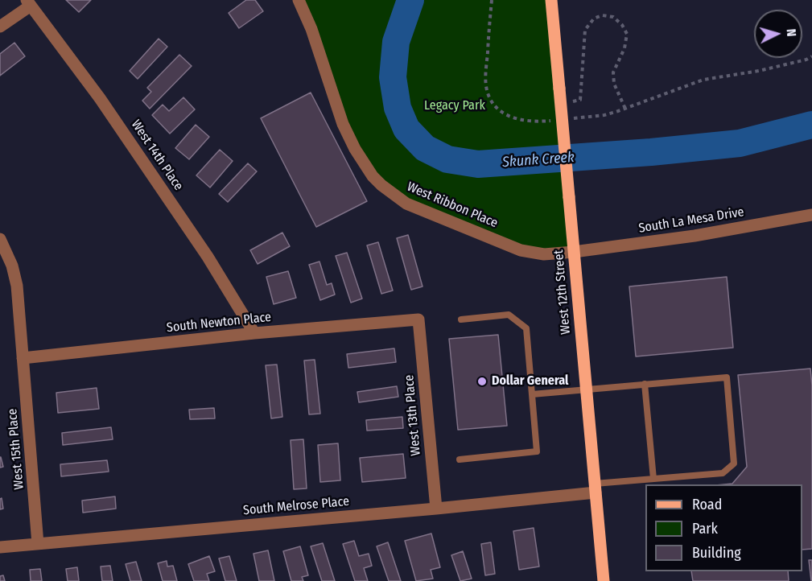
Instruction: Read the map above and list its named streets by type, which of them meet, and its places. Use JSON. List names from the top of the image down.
{
  "streets": {
    "main road": ["West 12th Street"],
    "street": [
      "West 14th Place",
      "West Ribbon Place",
      "South La Mesa Drive",
      "South Newton Place",
      "West 13th Place",
      "West 15th Place",
      "South Melrose Place"
    ]
  },
  "crossings": [
    ["West 14th Place", "South Newton Place"],
    ["West Ribbon Place", "South La Mesa Drive"],
    ["West Ribbon Place", "West 12th Street"],
    ["South La Mesa Drive", "West 12th Street"],
    ["West 12th Street", "South Melrose Place"],
    ["South Newton Place", "West 13th Place"],
    ["South Newton Place", "West 15th Place"],
    ["West 13th Place", "South Melrose Place"],
    ["West 15th Place", "South Melrose Place"]
  ],
  "water": ["Skunk Creek"],
  "parks": ["Legacy Park"],
  "places": ["Dollar General"],
  "legend": ["Road", "Park", "Building"],
  "north": "right"
}
